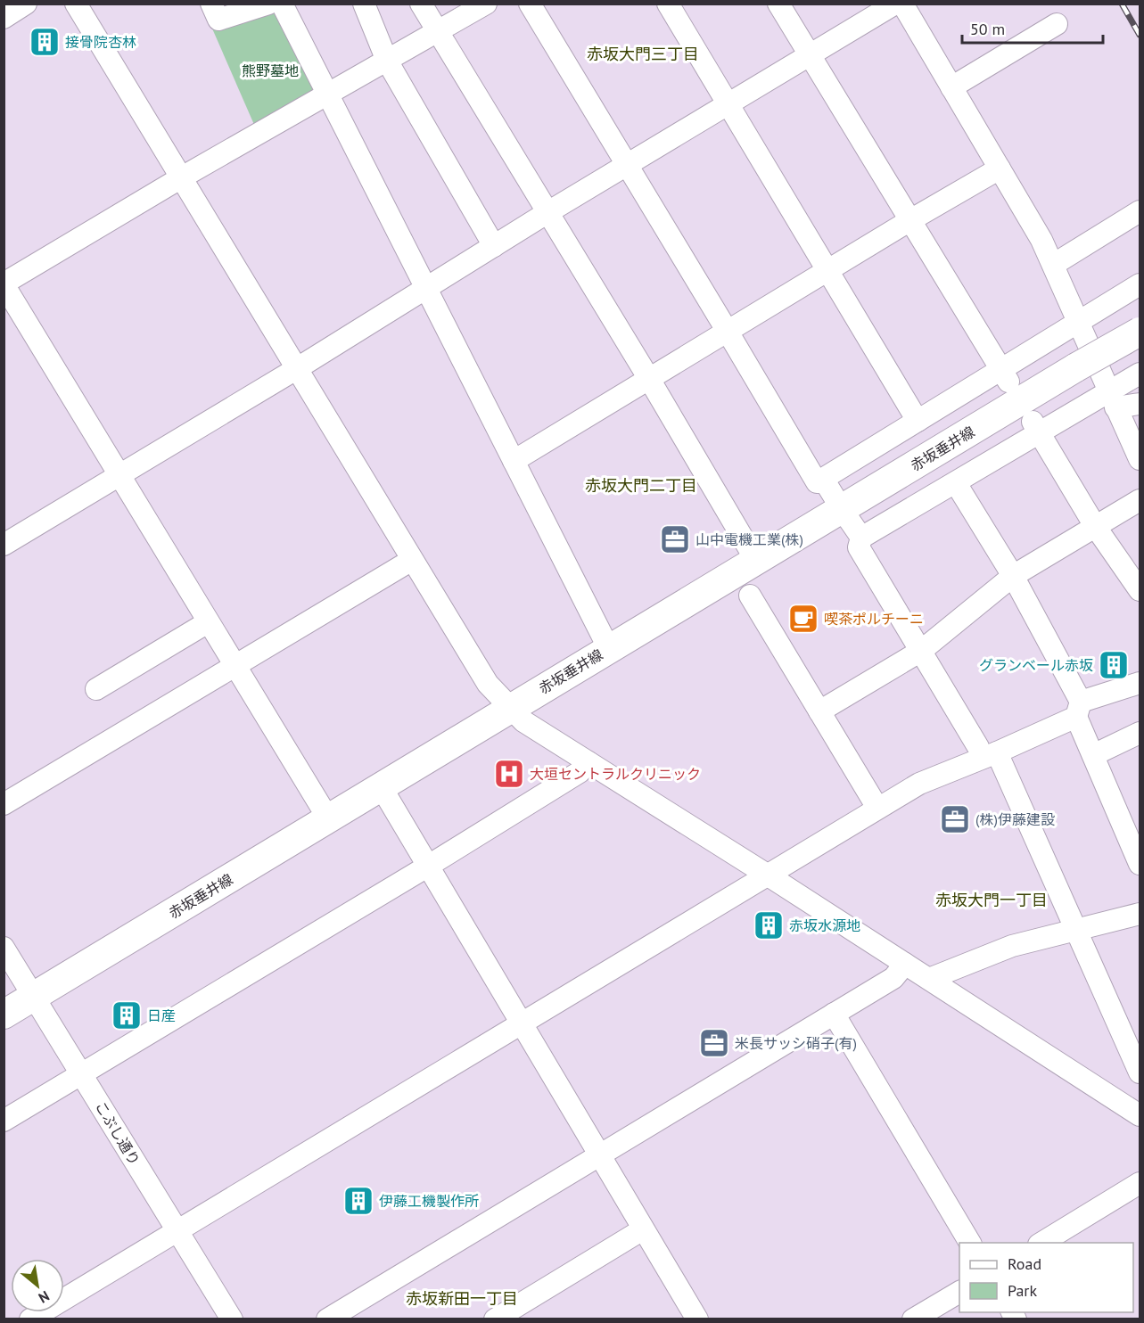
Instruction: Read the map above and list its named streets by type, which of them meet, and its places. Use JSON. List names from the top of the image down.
{
  "streets": {
    "main road": ["赤坂垂井線"],
    "street": ["こぶし通り"]
  },
  "crossings": [
    ["赤坂垂井線", "こぶし通り"]
  ],
  "districts": [
    "赤坂大門三丁目",
    "赤坂大門二丁目",
    "赤坂大門一丁目",
    "赤坂新田一丁目"
  ],
  "parks": ["熊野墓地"],
  "places": {
    "building": [
      "接骨院杏林",
      "グランベール赤坂",
      "赤坂水源地",
      "日産",
      "伊藤工機製作所"
    ],
    "office": ["山中電機工業(株)", "(株)伊藤建設", "米長サッシ硝子(有)"],
    "cafe": ["喫茶ポルチーニ"],
    "hospital": ["大垣セントラルクリニック"]
  },
  "legend": ["Road", "Park"],
  "scale_bar": "50 m",
  "north": "bottom right"
}
